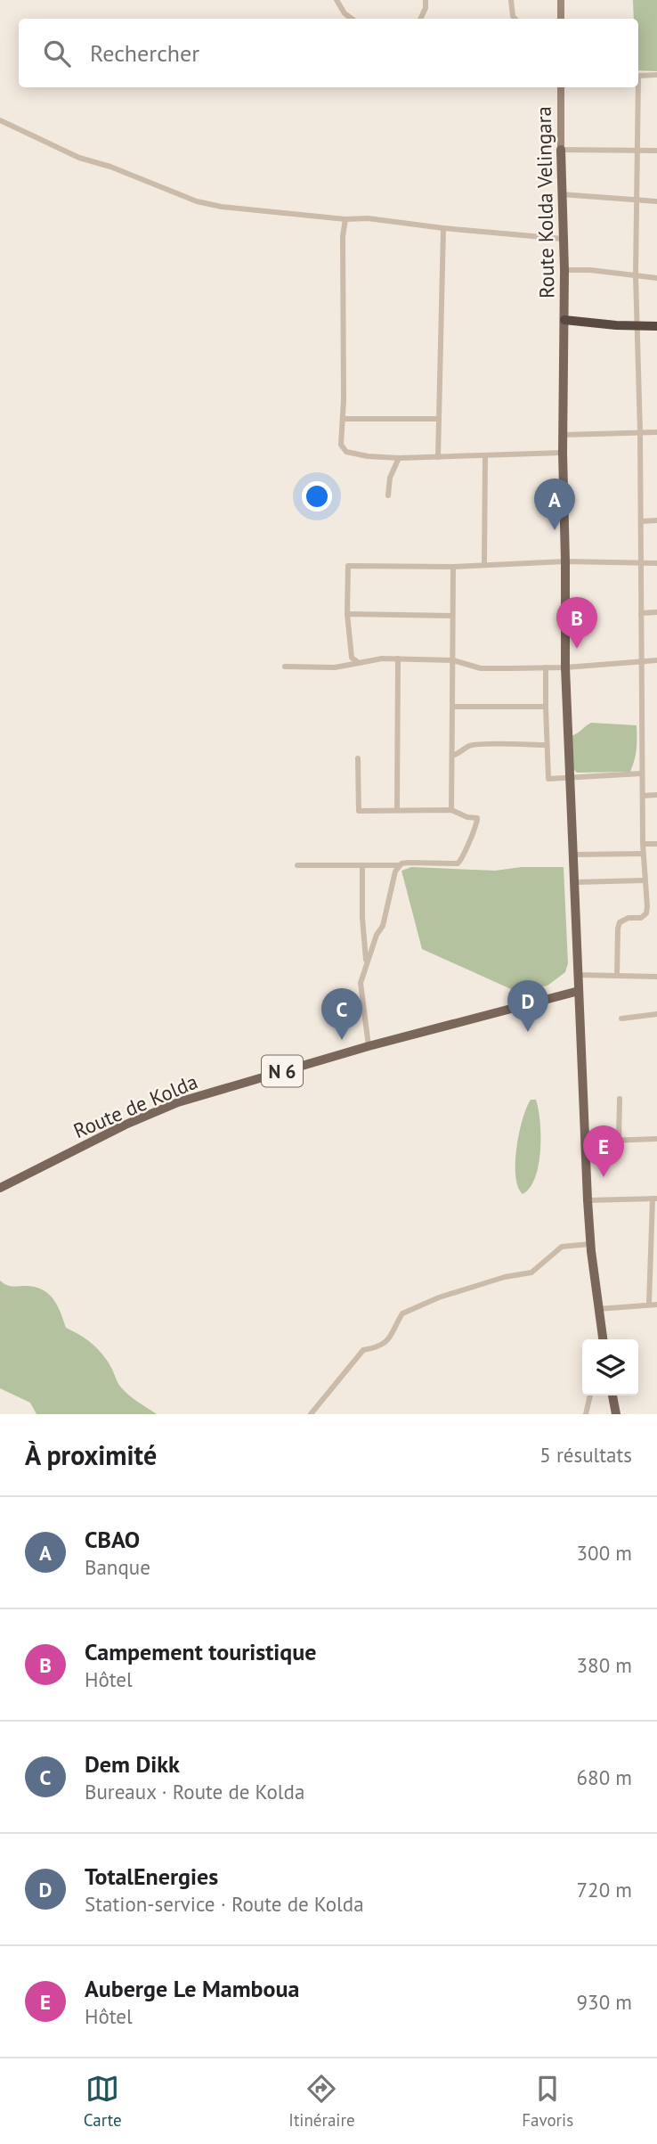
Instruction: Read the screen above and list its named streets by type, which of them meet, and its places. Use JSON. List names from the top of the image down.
{
  "streets": {
    "main road": ["Route Kolda Velingara", "N 6", "Route de Kolda"]
  },
  "crossings": [
    ["Route Kolda Velingara", "Route de Kolda"]
  ],
  "page": {
    "search": "Rechercher",
    "pins": [
      "A",
      "B",
      "D",
      "C",
      "E"
    ],
    "heading": ["À proximité", "5 résultats"],
    "list": [
      {
        "mark": "A",
        "name": "CBAO",
        "note": "Banque",
        "value": "300 m"
      },
      {
        "mark": "B",
        "name": "Campement touristique",
        "note": "Hôtel",
        "value": "380 m"
      },
      {
        "mark": "C",
        "name": "Dem Dikk",
        "note": "Bureaux · Route de Kolda",
        "value": "680 m"
      },
      {
        "mark": "D",
        "name": "TotalEnergies",
        "note": "Station-service · Route de Kolda",
        "value": "720 m"
      },
      {
        "mark": "E",
        "name": "Auberge Le Mamboua",
        "note": "Hôtel",
        "value": "930 m"
      }
    ],
    "nav": ["Carte", "Itinéraire", "Favoris"]
  }
}
